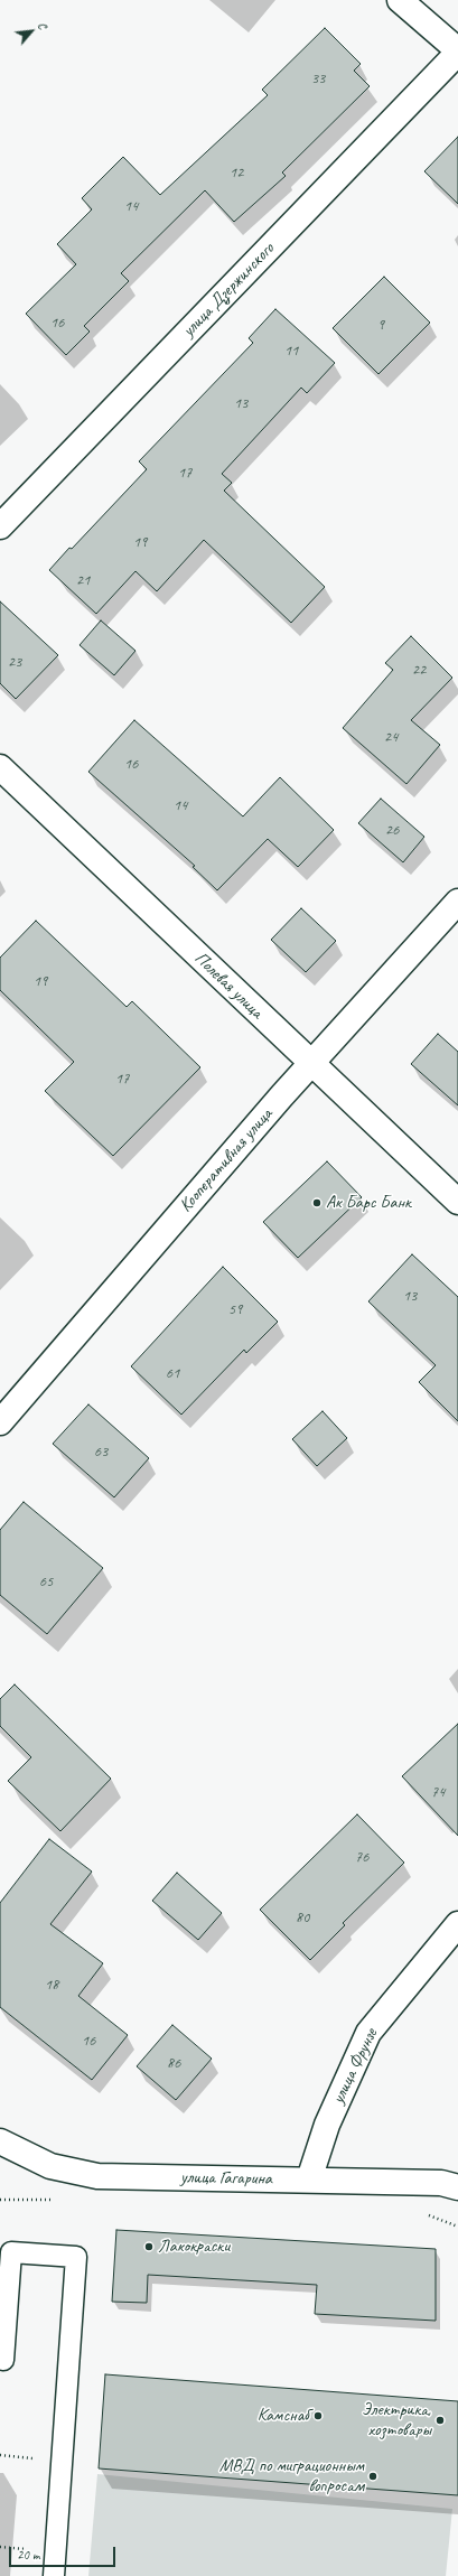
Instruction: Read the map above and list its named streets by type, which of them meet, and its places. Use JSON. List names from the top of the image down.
{
  "streets": {
    "street": [
      "улица Дзержинского",
      "Полевая улица",
      "Кооперативная улица",
      "улица Фрунзе",
      "улица Гагарина"
    ]
  },
  "crossings": [
    ["Полевая улица", "Кооперативная улица"],
    ["улица Фрунзе", "улица Гагарина"]
  ],
  "places": [
    "Ак Барс Банк",
    "Лакокраски",
    "Камснаб",
    "Электрика, хозтовары",
    "МВД по миграционным вопросам"
  ],
  "house_numbers": [
    "33",
    "12",
    "14",
    "16",
    "9",
    "11",
    "13",
    "17",
    "19",
    "21",
    "23",
    "22",
    "24",
    "16",
    "14",
    "26",
    "19",
    "17",
    "13",
    "59",
    "61",
    "63",
    "65",
    "74",
    "76",
    "80",
    "18",
    "16",
    "86"
  ],
  "scale_bar": "20 m",
  "north": "top right"
}
